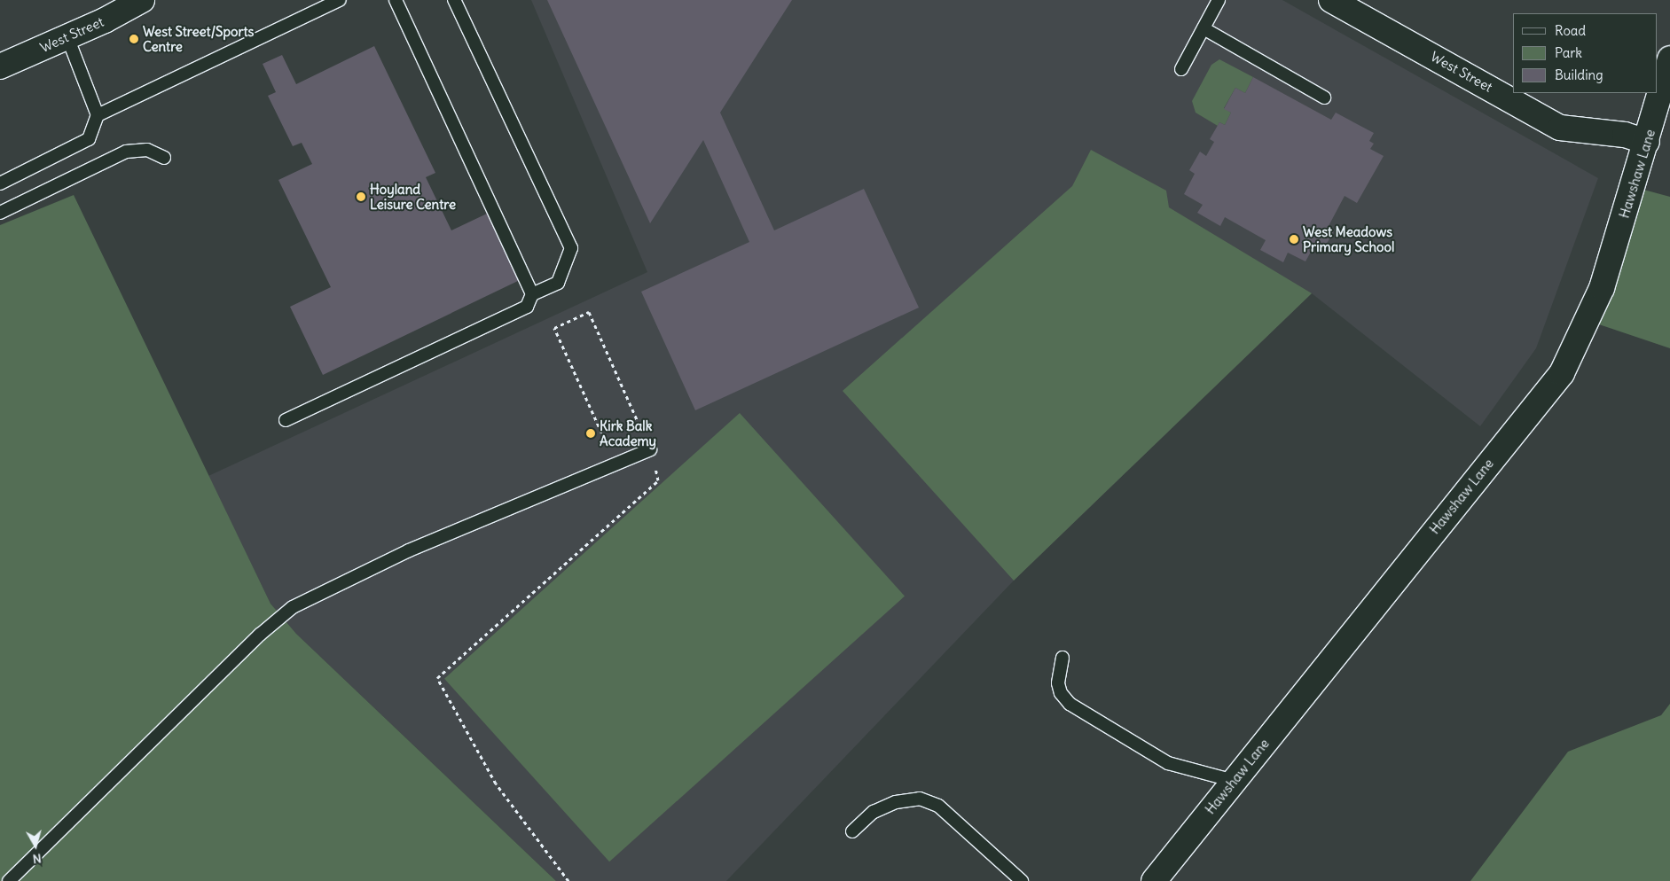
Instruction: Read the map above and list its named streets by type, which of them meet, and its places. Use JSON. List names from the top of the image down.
{
  "streets": {
    "main road": ["West Street", "Hawshaw Lane"]
  },
  "crossings": [
    ["West Street", "Hawshaw Lane"]
  ],
  "places": [
    "West Street/Sports Centre",
    "Hoyland Leisure Centre",
    "West Meadows Primary School",
    "Kirk Balk Academy"
  ],
  "legend": ["Road", "Park", "Building"],
  "north": "bottom"
}
